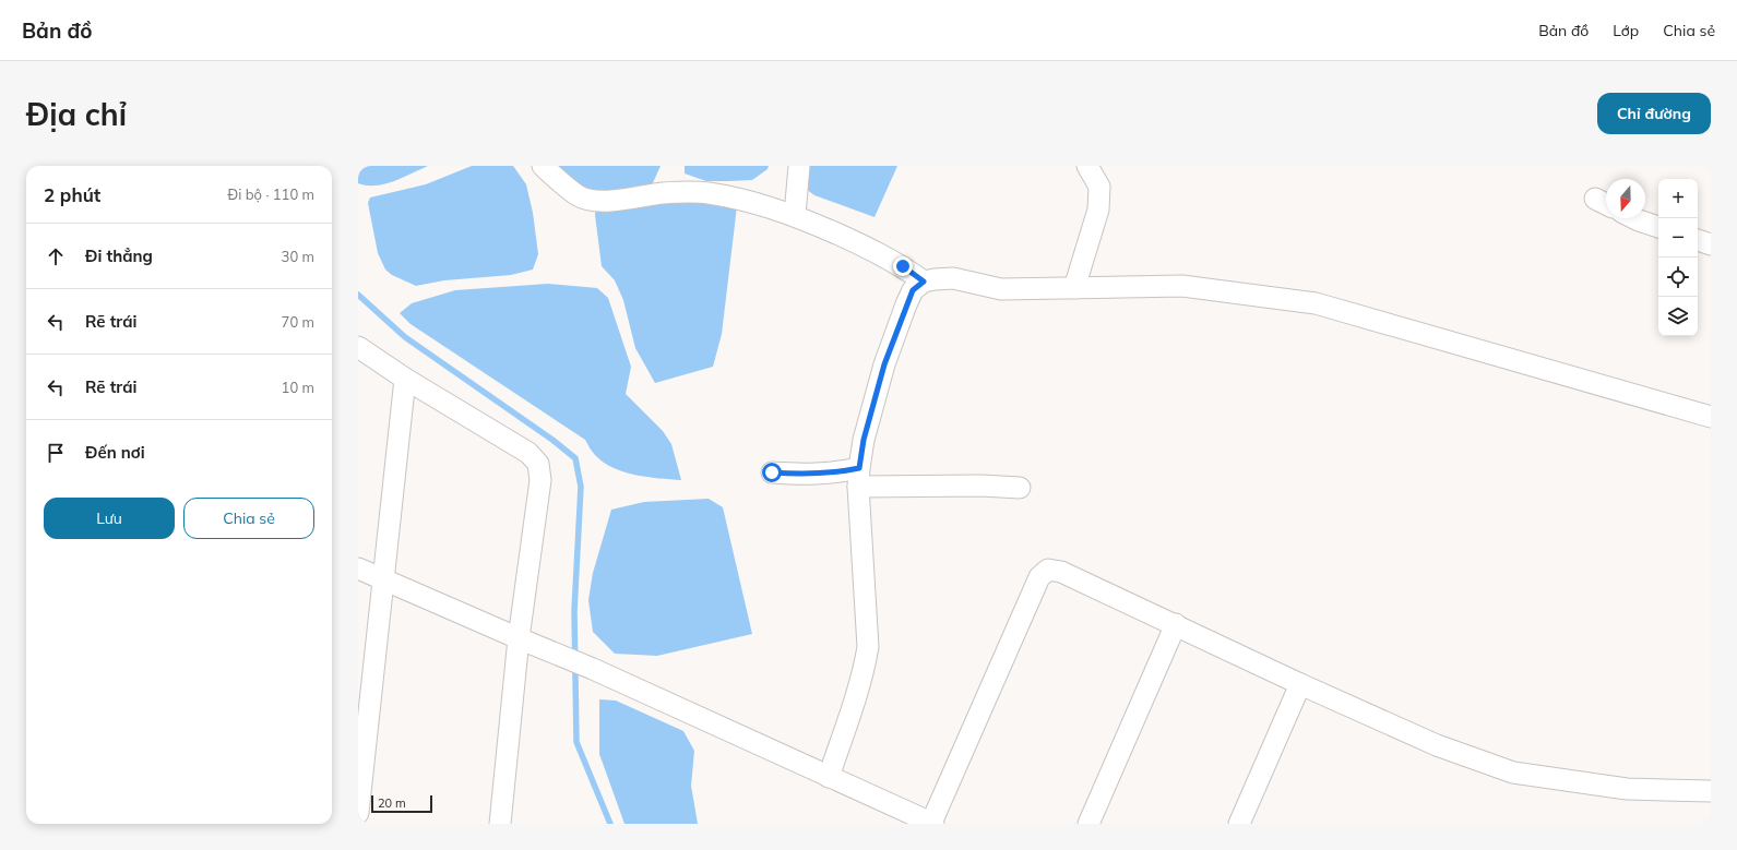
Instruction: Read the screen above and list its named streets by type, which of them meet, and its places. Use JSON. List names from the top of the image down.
{
  "scale_bar": "20 m",
  "north": "bottom",
  "page": {
    "header": "Bản đồ",
    "nav": ["Bản đồ", "Lớp", "Chia sẻ"],
    "buttons": [
      "Chỉ đường",
      ["Lưu", "Chia sẻ"]
    ],
    "title": "Địa chỉ",
    "heading": ["2 phút", "Đi bộ · 110 m"],
    "map_buttons": ["+", "−"],
    "list": [
      ["Đi thẳng", "30 m"],
      ["Rẽ trái", "70 m"],
      ["Rẽ trái", "10 m"],
      "Đến nơi"
    ],
    "scale": "20 m"
  }
}
